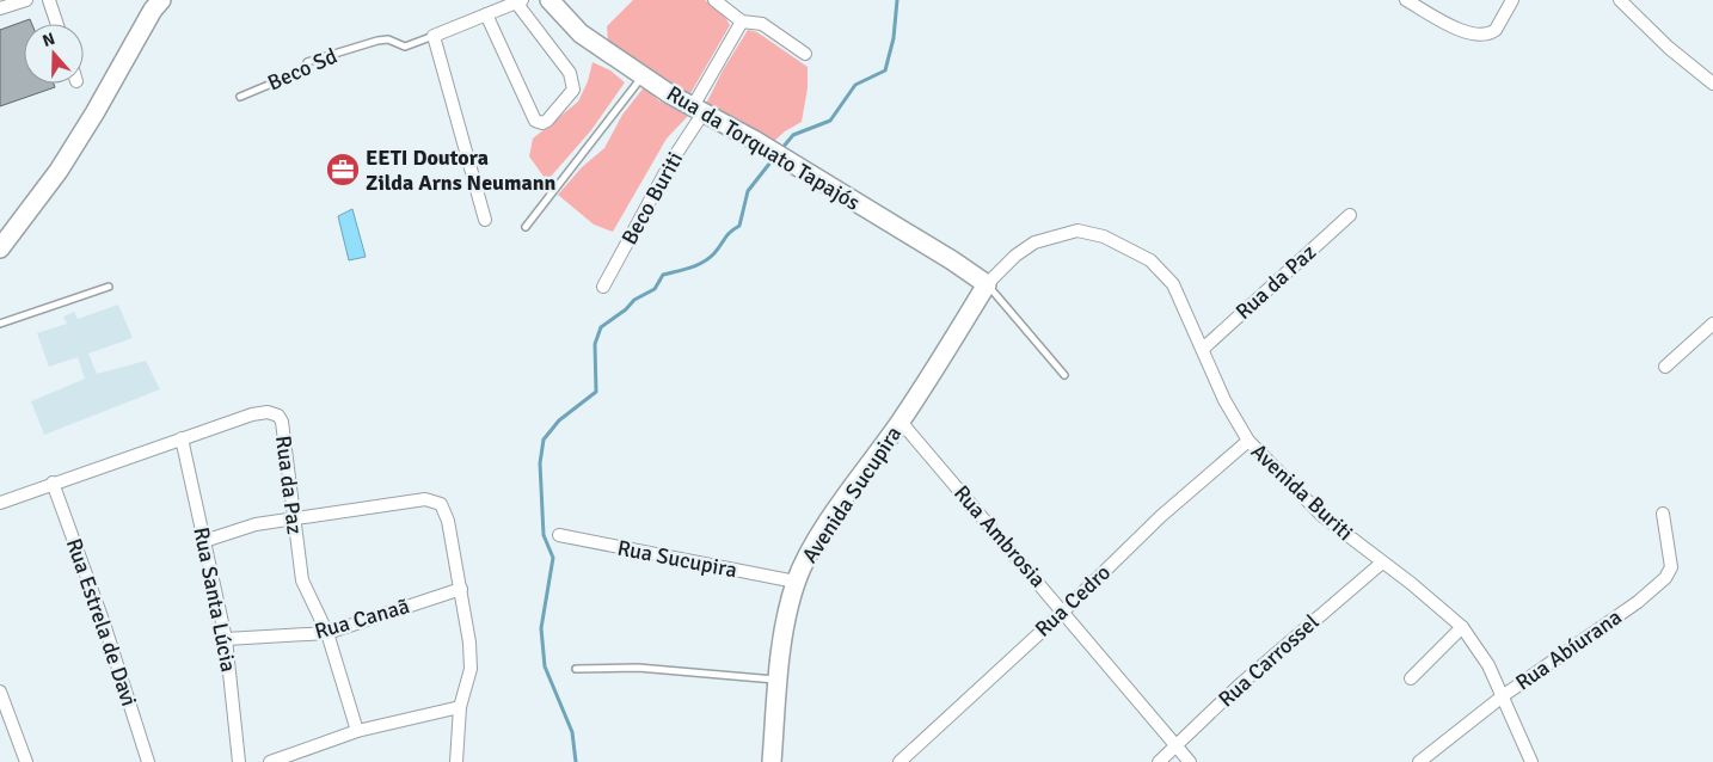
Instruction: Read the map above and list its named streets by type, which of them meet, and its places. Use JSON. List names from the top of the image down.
{
  "streets": {
    "street": [
      "Rua da Torquato Tapajós",
      "Beco Buriti",
      "Rua da Paz",
      "Avenida Buriti",
      "Avenida Sucupira",
      "Rua Ambrosia",
      "Rua Sucupira",
      "Rua Santa Lúcia",
      "Rua Cedro",
      "Rua Canaã",
      "Rua Estrela de Davi",
      "Rua Abíurana",
      "Rua Carrossel"
    ],
    "lane": ["Beco Sd"]
  },
  "crossings": [
    ["Rua da Torquato Tapajós", "Beco Buriti"],
    ["Rua da Torquato Tapajós", "Avenida Buriti"],
    ["Rua da Torquato Tapajós", "Avenida Sucupira"],
    ["Rua da Paz", "Avenida Buriti"],
    ["Rua da Paz", "Rua Santa Lúcia"],
    ["Rua da Paz", "Rua Canaã"],
    ["Rua da Paz", "Rua Estrela de Davi"],
    ["Avenida Buriti", "Avenida Sucupira"],
    ["Avenida Buriti", "Rua Cedro"],
    ["Avenida Buriti", "Rua Abíurana"],
    ["Avenida Buriti", "Rua Carrossel"],
    ["Avenida Sucupira", "Rua Ambrosia"],
    ["Avenida Sucupira", "Rua Sucupira"],
    ["Rua Ambrosia", "Rua Cedro"],
    ["Rua Ambrosia", "Rua Carrossel"],
    ["Rua Santa Lúcia", "Rua Canaã"]
  ],
  "places": {
    "office": ["EETI Doutora Zilda Arns Neumann"]
  },
  "north": "top"
}
